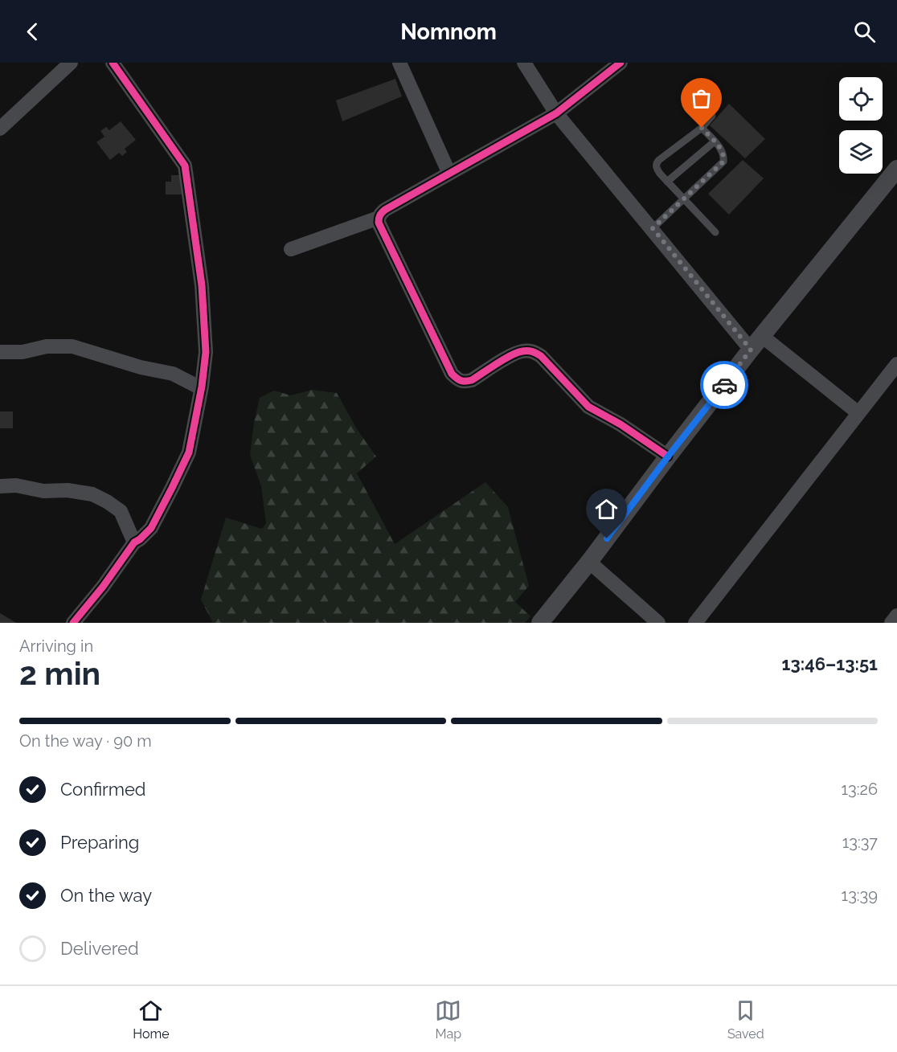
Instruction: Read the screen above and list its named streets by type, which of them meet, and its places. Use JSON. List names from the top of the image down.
{
  "page": {
    "header": "Nomnom",
    "heading": ["2 min", "Arriving in", "13:46–13:51"],
    "bar": "On the way · 90 m",
    "list": [
      ["Confirmed", "13:26"],
      ["Preparing", "13:37"],
      ["On the way", "13:39"],
      "Delivered"
    ],
    "tabs": ["Home", "Map", "Saved"]
  }
}
